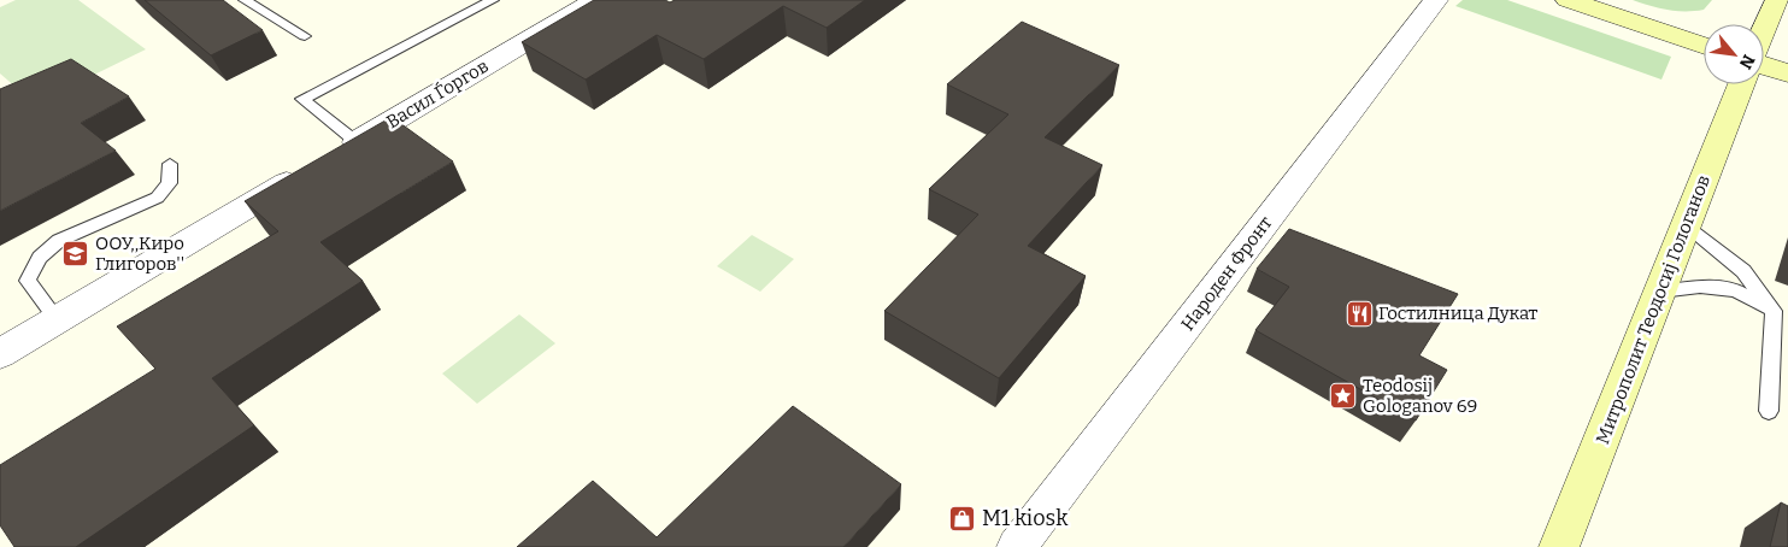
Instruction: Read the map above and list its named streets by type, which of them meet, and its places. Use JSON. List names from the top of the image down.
{
  "streets": {
    "street": ["Васил Ѓоргов", "Народен Фронт", "Митрополит Теодосиј Гологанов"]
  },
  "places": {
    "school or university": ["ООУ,,Киро Глигоров''"],
    "restaurant": ["Гостилница Дукат"],
    "place": ["Teodosij Gologanov 69"],
    "shop": ["M1 kiosk"]
  },
  "north": "bottom right"
}
